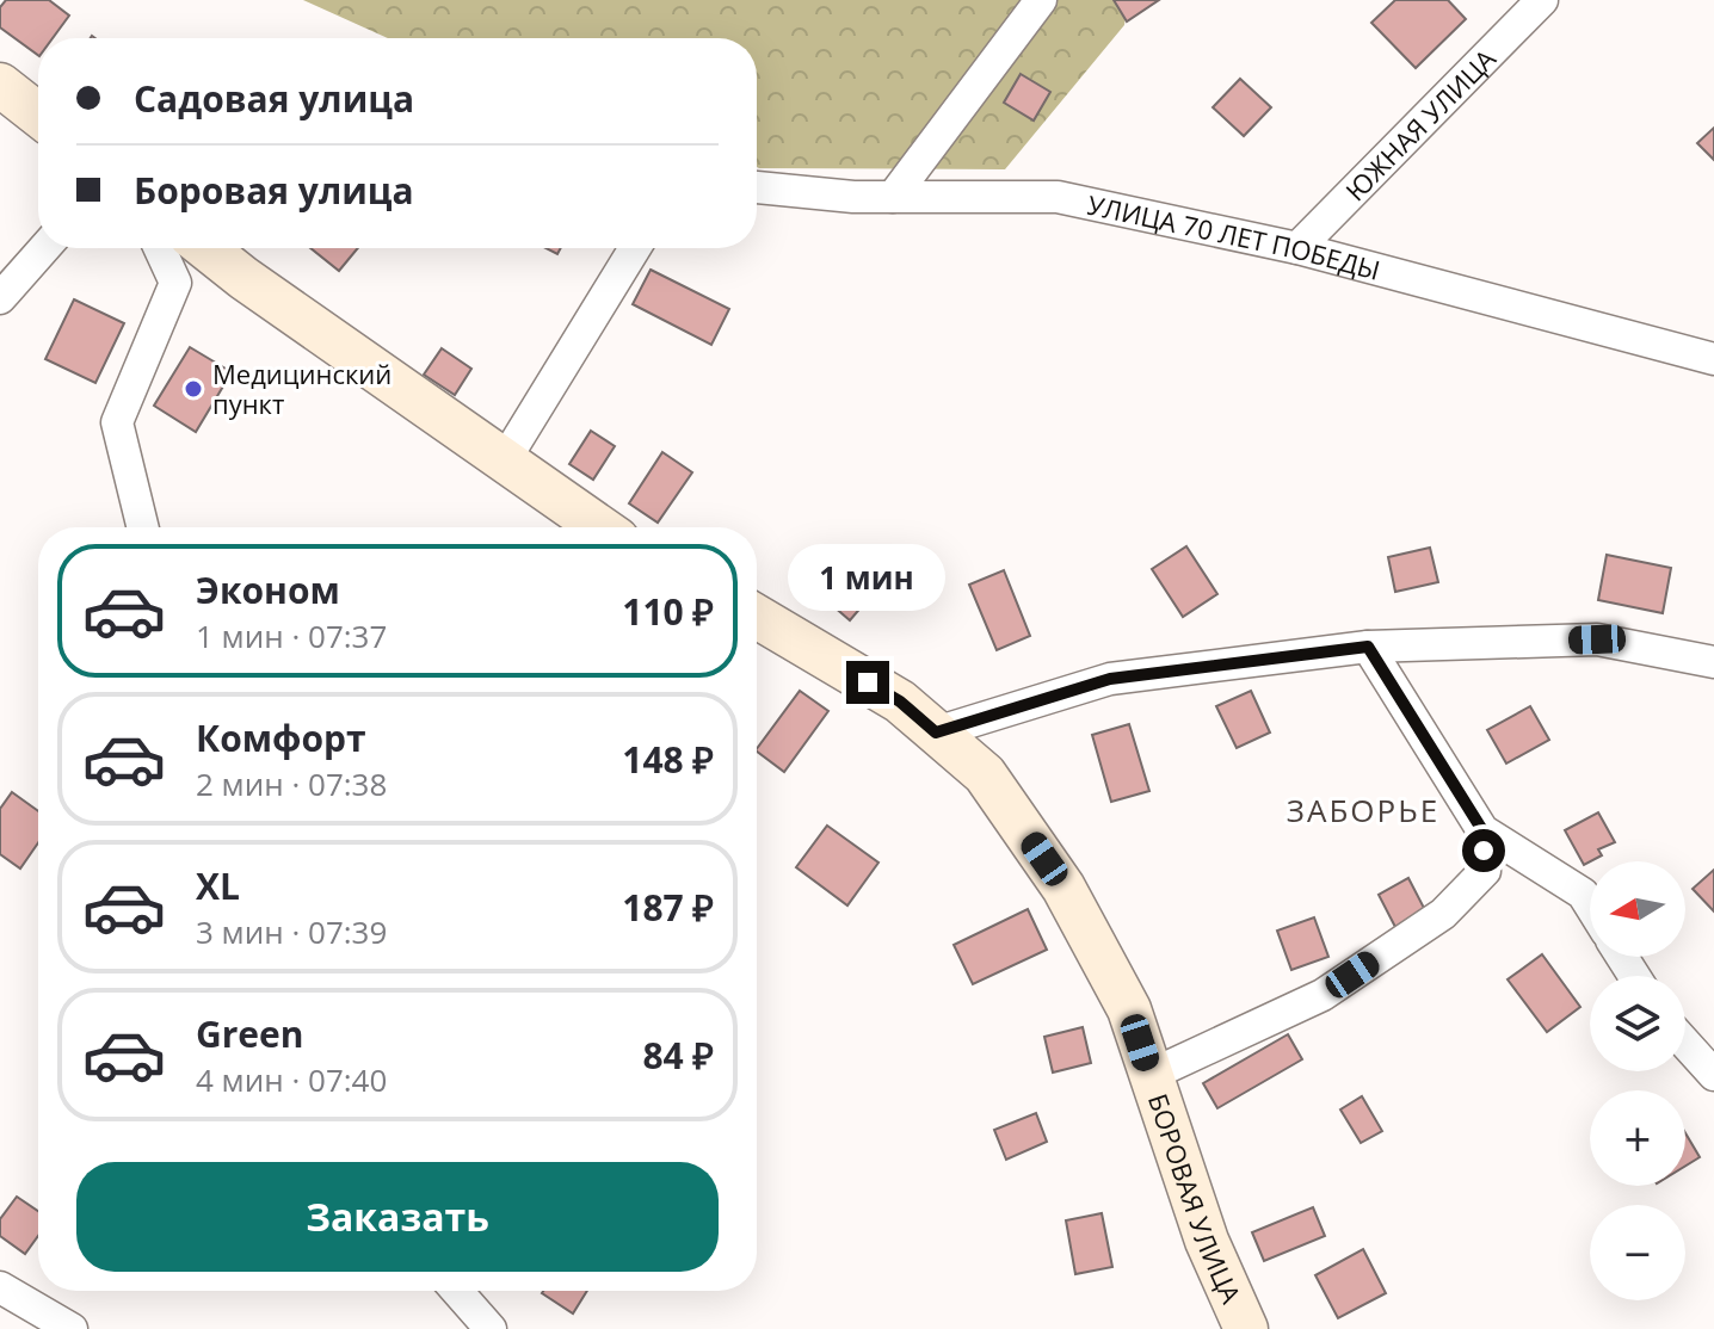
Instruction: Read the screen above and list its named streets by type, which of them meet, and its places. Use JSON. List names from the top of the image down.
{
  "streets": {
    "main road": ["БОРОВАЯ УЛИЦА"],
    "street": ["ЮЖНАЯ УЛИЦА", "УЛИЦА 70 ЛЕТ ПОБЕДЫ"]
  },
  "crossings": [
    ["ЮЖНАЯ УЛИЦА", "УЛИЦА 70 ЛЕТ ПОБЕДЫ"]
  ],
  "districts": ["ЗАБОРЬЕ"],
  "places": ["Медицинский пункт"],
  "north": "left",
  "page": {
    "banner": ["Садовая улица", "Боровая улица"],
    "bubble": "1 мин",
    "list": [
      {
        "name": "Эконом",
        "note": "1 мин · 07:37",
        "value": "110 ₽"
      },
      {
        "name": "Комфорт",
        "note": "2 мин · 07:38",
        "value": "148 ₽"
      },
      {
        "name": "XL",
        "note": "3 мин · 07:39",
        "value": "187 ₽"
      },
      {
        "name": "Green",
        "note": "4 мин · 07:40",
        "value": "84 ₽"
      }
    ],
    "map_buttons": ["+", "−"],
    "buttons": "Заказать"
  }
}
